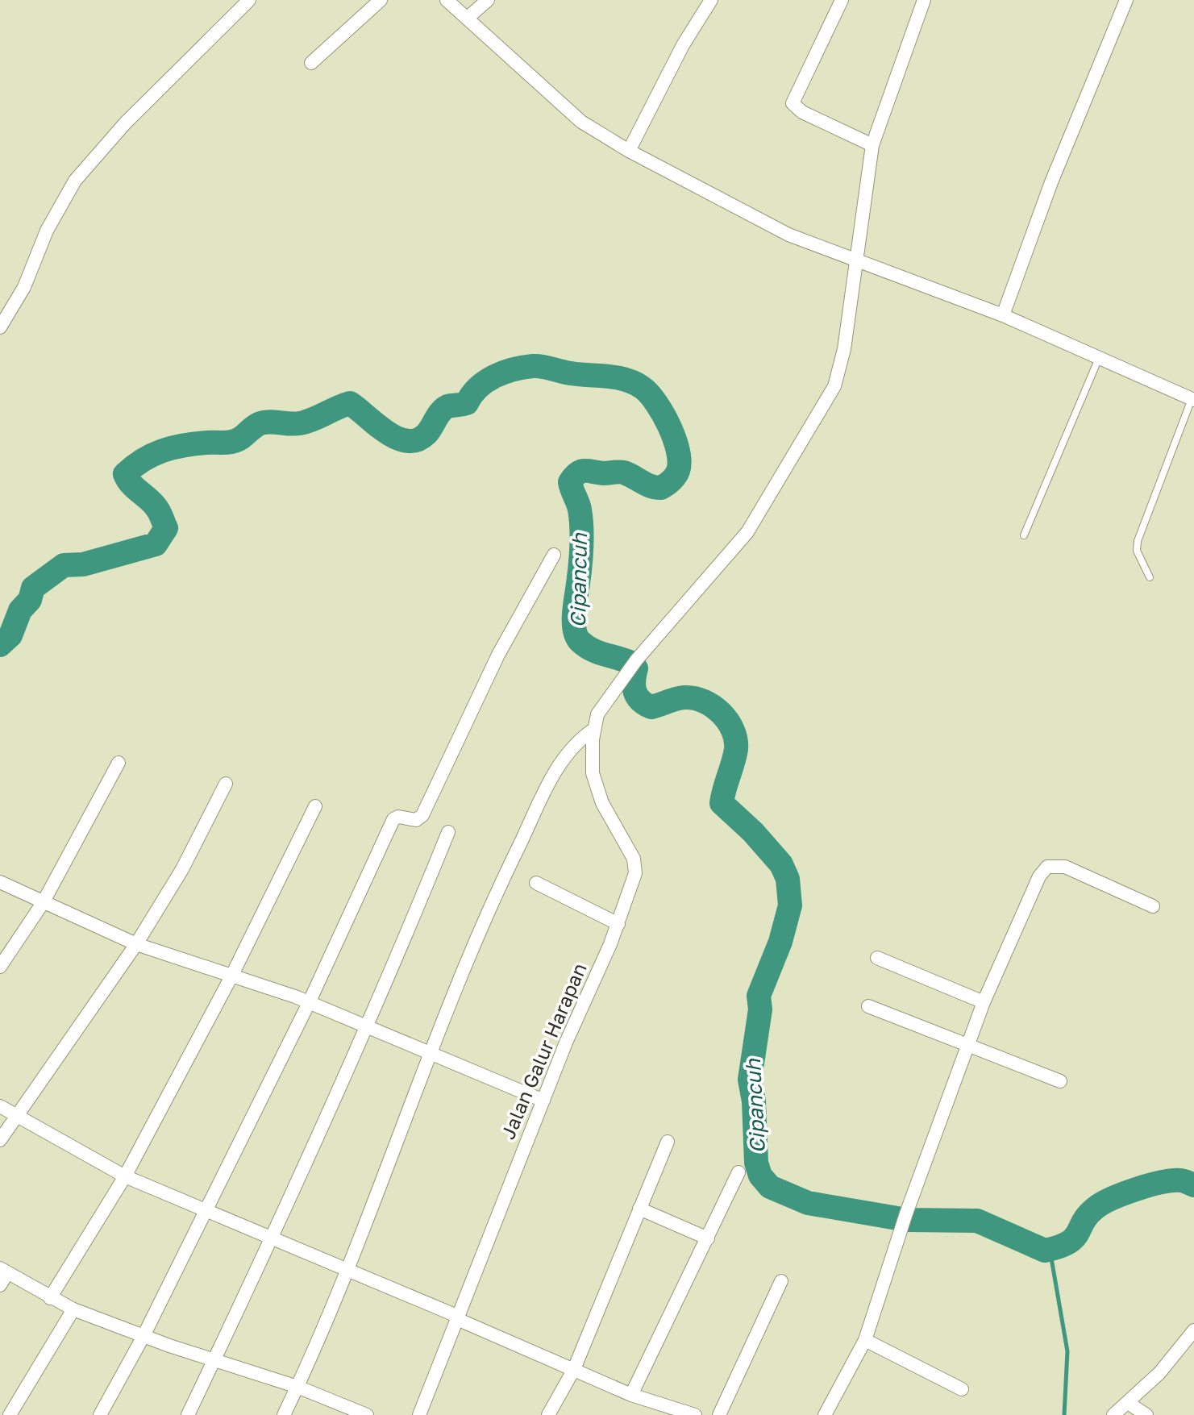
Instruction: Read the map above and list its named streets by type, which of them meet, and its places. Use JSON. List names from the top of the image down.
{
  "streets": {
    "street": ["Jalan Galur Harapan"]
  },
  "water": ["Cipancuh"]
}
